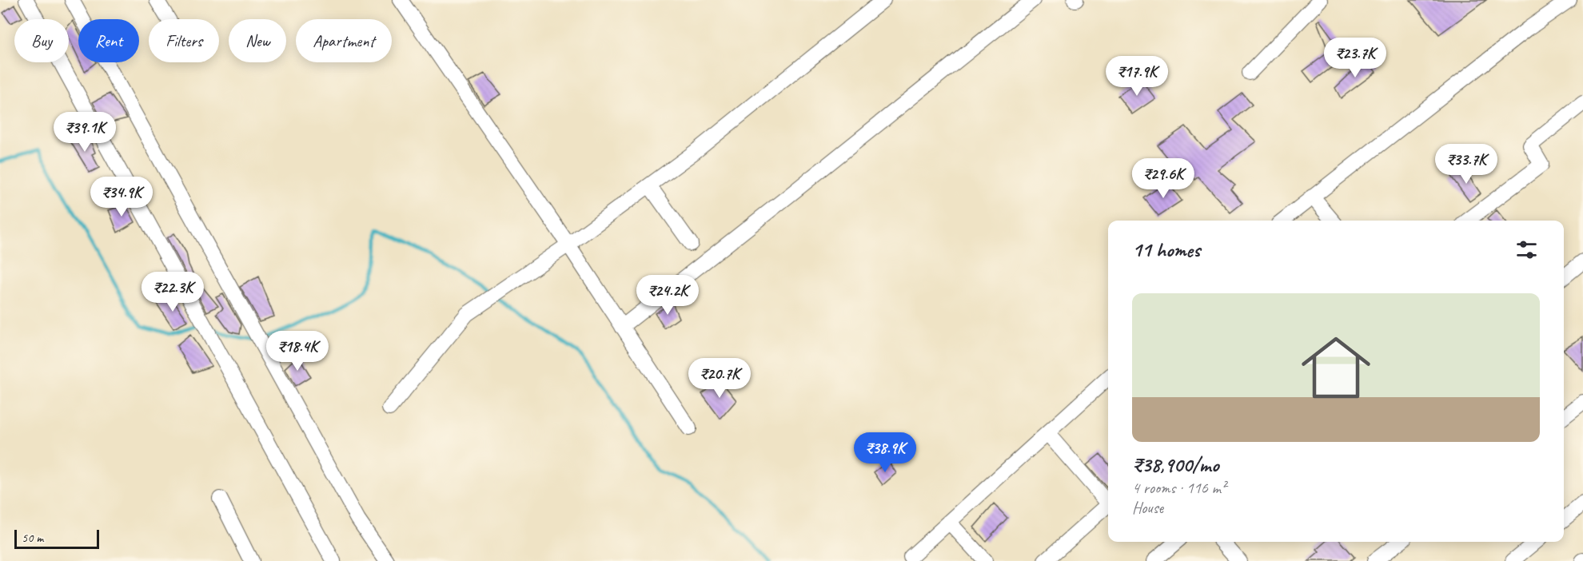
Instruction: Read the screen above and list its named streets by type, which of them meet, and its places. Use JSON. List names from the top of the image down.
{
  "scale_bar": "50 m",
  "page": {
    "chip": [
      "Buy",
      "Rent",
      "Filters",
      "New",
      "Apartment"
    ],
    "price": [
      "₹23.7K",
      "₹17.9K",
      "₹39.1K",
      "₹33.7K",
      "₹29.6K",
      "₹34.9K",
      "₹22.3K",
      "₹24.2K",
      "₹18.4K",
      "₹20.7K",
      "₹38.9K"
    ],
    "heading": "11 homes",
    "list": [
      {
        "name": "₹38,900/mo",
        "note": "4 rooms · 116 m² · House"
      }
    ],
    "scale": "50 m"
  }
}
